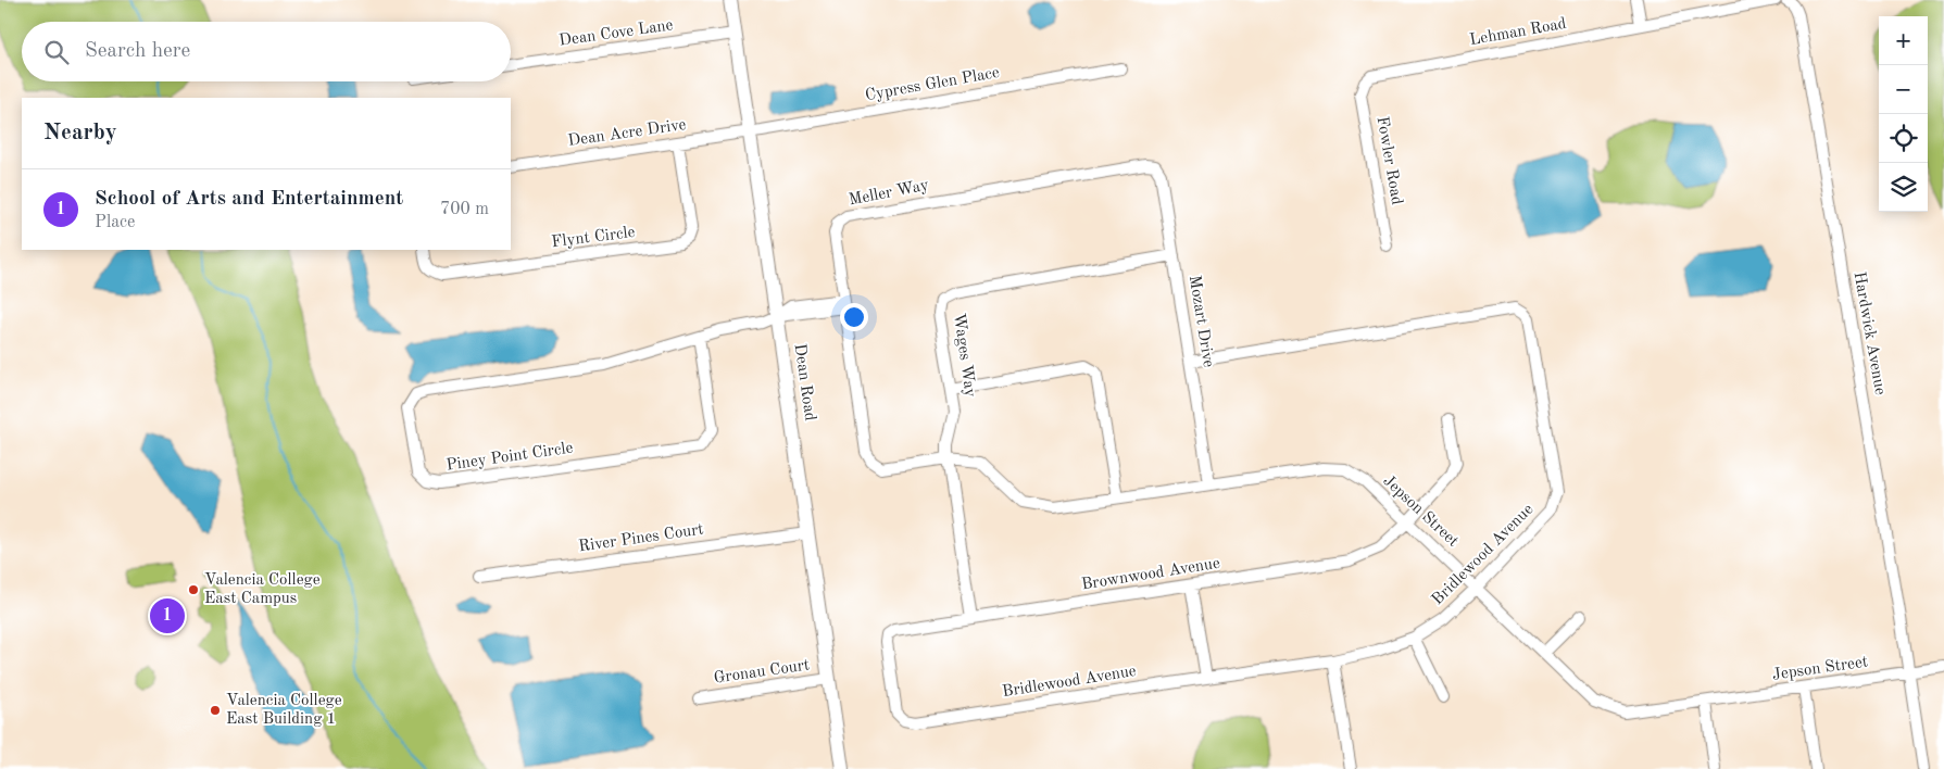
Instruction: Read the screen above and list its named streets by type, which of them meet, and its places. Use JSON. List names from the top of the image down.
{
  "streets": {
    "main road": ["Dean Road"],
    "street": [
      "Lehman Road",
      "Dean Cove Lane",
      "Cypress Glen Place",
      "Dean Acre Drive",
      "Fowler Road",
      "Meller Way",
      "Flynt Circle",
      "Mozart Drive",
      "Hardwick Avenue",
      "Wages Way",
      "Piney Point Circle",
      "Jepson Street",
      "River Pines Court",
      "Bridlewood Avenue",
      "Brownwood Avenue",
      "Gronau Court"
    ]
  },
  "crossings": [
    ["Lehman Road", "Fowler Road"],
    ["Dean Cove Lane", "Dean Road"],
    ["Cypress Glen Place", "Dean Acre Drive"],
    ["Cypress Glen Place", "Dean Road"],
    ["Dean Acre Drive", "Flynt Circle"],
    ["Dean Acre Drive", "Dean Road"],
    ["Meller Way", "Mozart Drive"],
    ["Meller Way", "Piney Point Circle"],
    ["Meller Way", "Jepson Street"],
    ["Mozart Drive", "Wages Way"],
    ["Mozart Drive", "Jepson Street"],
    ["Mozart Drive", "Bridlewood Avenue"],
    ["Hardwick Avenue", "Jepson Street"],
    ["Wages Way", "Jepson Street"],
    ["Wages Way", "Brownwood Avenue"],
    ["Dean Road", "Piney Point Circle"],
    ["Dean Road", "River Pines Court"],
    ["Dean Road", "Gronau Court"],
    ["Jepson Street", "Bridlewood Avenue"],
    ["Jepson Street", "Brownwood Avenue"],
    ["Bridlewood Avenue", "Brownwood Avenue"]
  ],
  "places": ["Valencia College East Campus", "Valencia College East Building 1"],
  "page": {
    "map_buttons": ["+", "−"],
    "search": "Search here",
    "heading": "Nearby",
    "list": [
      {
        "mark": "1",
        "name": "School of Arts and Entertainment",
        "note": "Place",
        "value": "700 m"
      }
    ],
    "pins": "1"
  }
}
